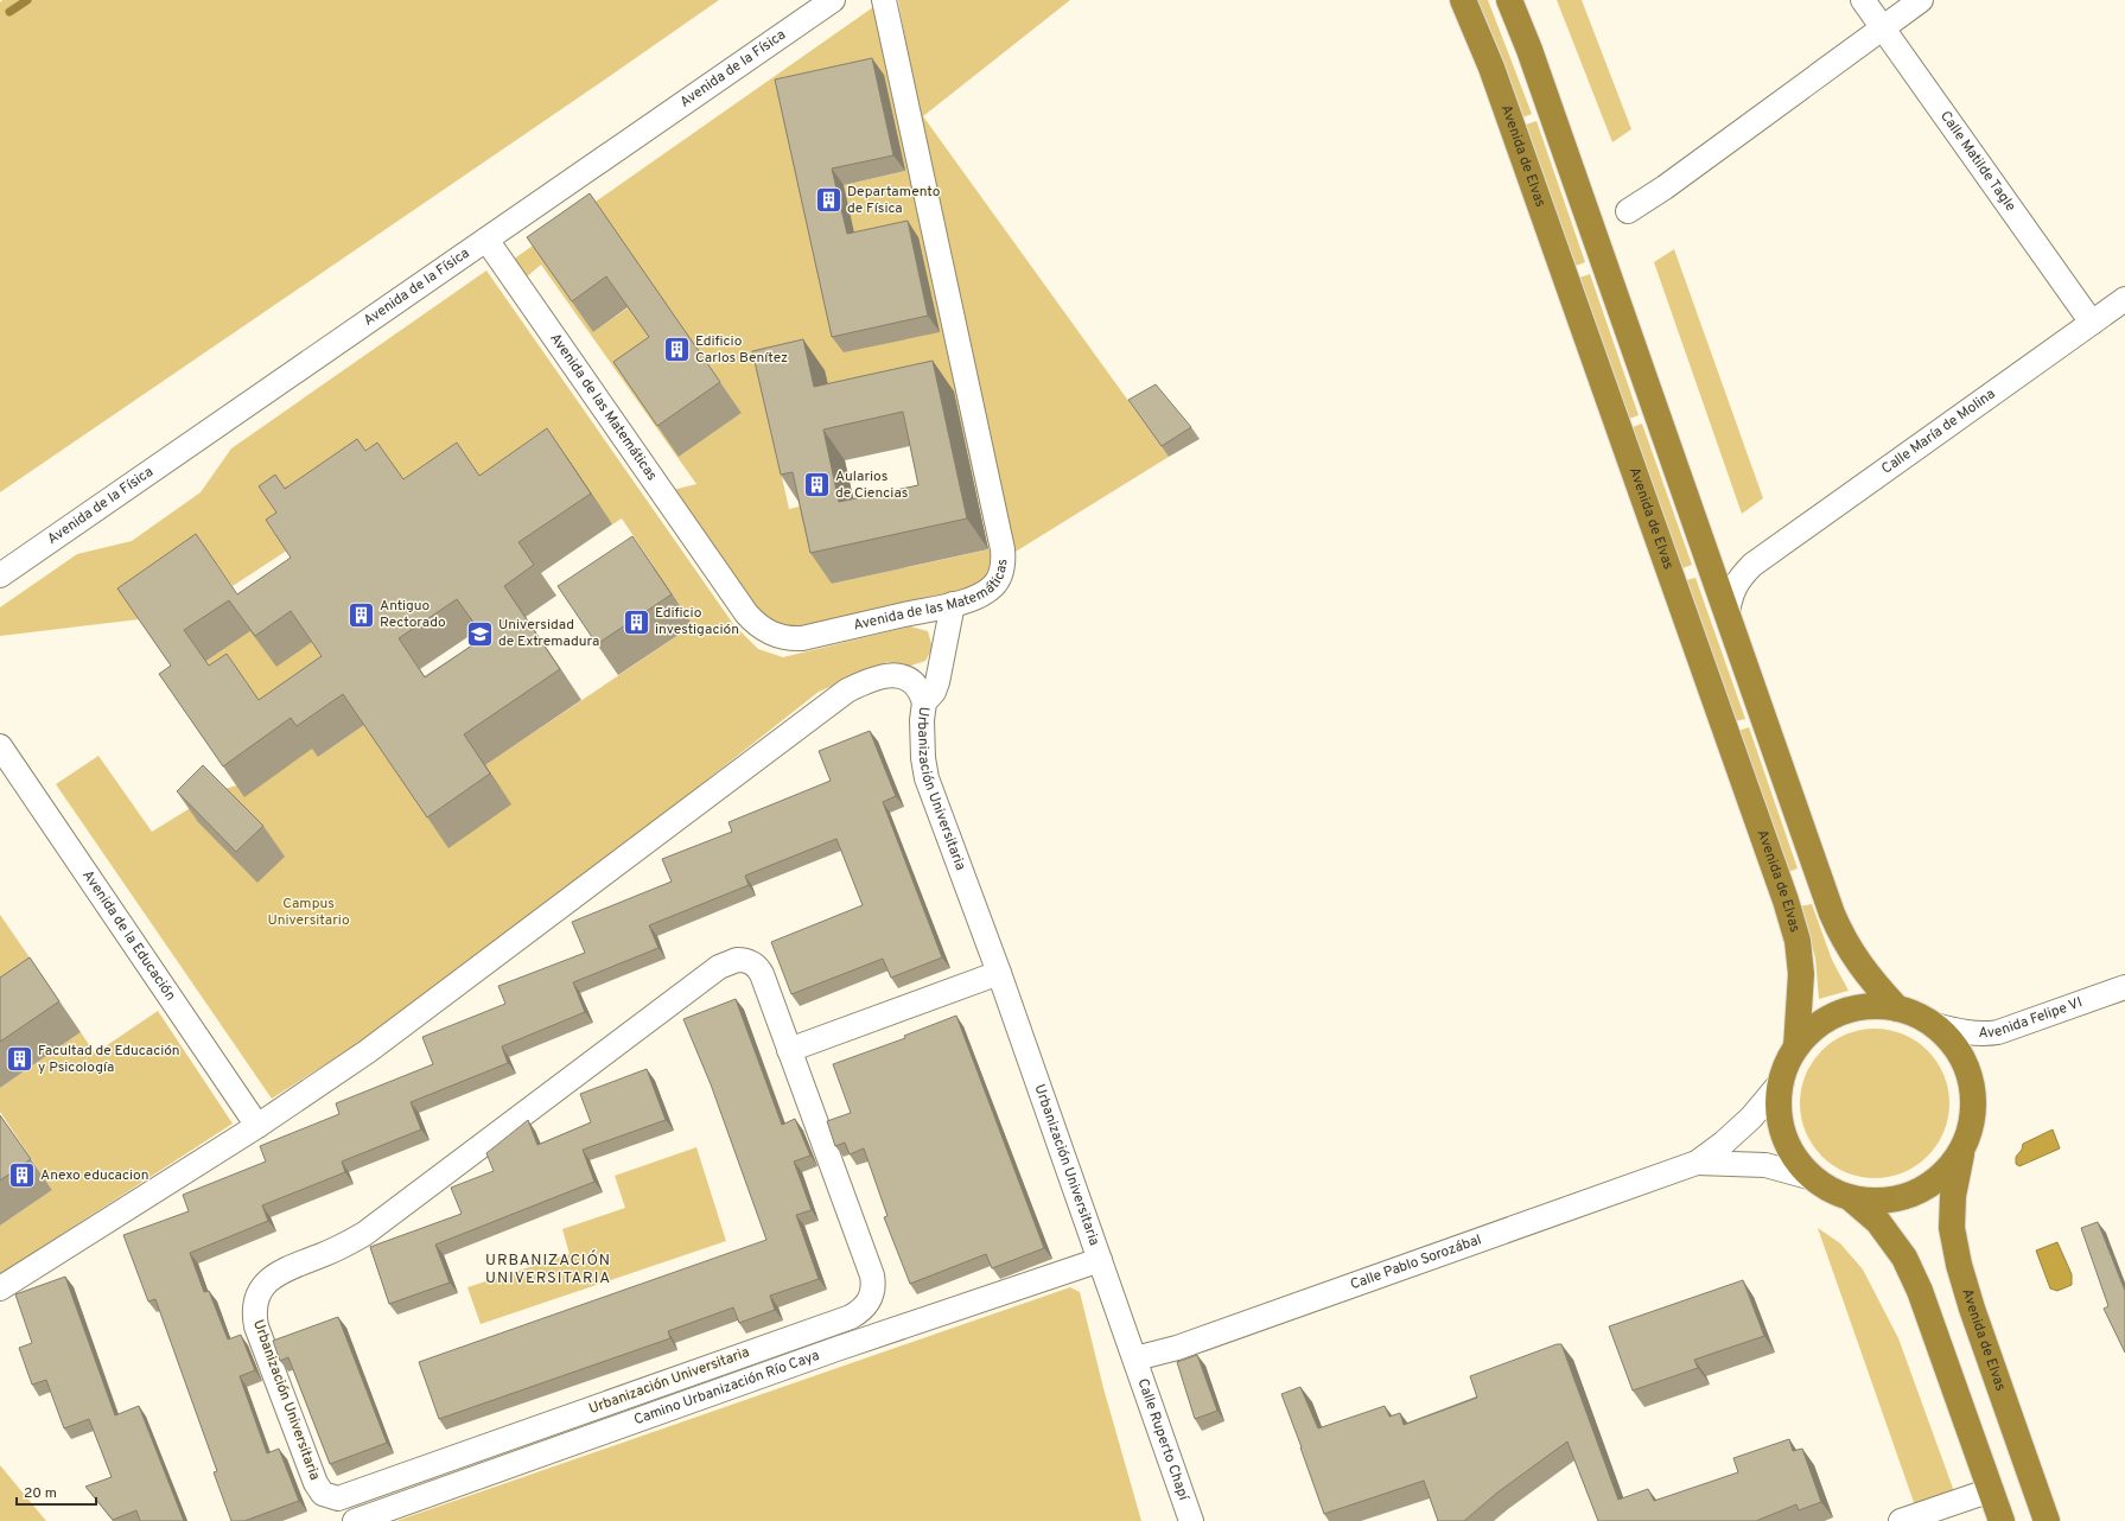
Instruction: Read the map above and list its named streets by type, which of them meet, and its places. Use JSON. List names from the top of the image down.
{
  "streets": {
    "highway": ["Avenida de Elvas"],
    "street": [
      "Avenida de la Física",
      "Calle Matilde Tagle",
      "Avenida de las Matemáticas",
      "Calle María de Molina",
      "Urbanización Universitaria",
      "Avenida de la Educación",
      "Avenida Felipe VI",
      "Calle Pablo Sorozábal",
      "Camino Urbanización Río Caya",
      "Calle Ruperto Chapí"
    ]
  },
  "crossings": [
    ["Avenida de la Física", "Avenida de las Matemáticas"],
    ["Avenida de Elvas", "Avenida Felipe VI"],
    ["Calle Matilde Tagle", "Calle María de Molina"],
    ["Avenida de las Matemáticas", "Urbanización Universitaria"],
    ["Urbanización Universitaria", "Calle Pablo Sorozábal"],
    ["Urbanización Universitaria", "Camino Urbanización Río Caya"],
    ["Urbanización Universitaria", "Calle Ruperto Chapí"],
    ["Calle Pablo Sorozábal", "Calle Ruperto Chapí"]
  ],
  "districts": ["URBANIZACIÓN UNIVERSITARIA"],
  "parks": ["Campus Universitario"],
  "places": {
    "building": [
      "Departamento de Física",
      "Edificio Carlos Benítez",
      "Aularios de Ciencias",
      "Antiguo Rectorado",
      "Edificio investigación",
      "Facultad de Educación y Psicología",
      "Anexo educacion"
    ],
    "school or university": ["Universidad de Extremadura"]
  },
  "scale_bar": "20 m"
}
